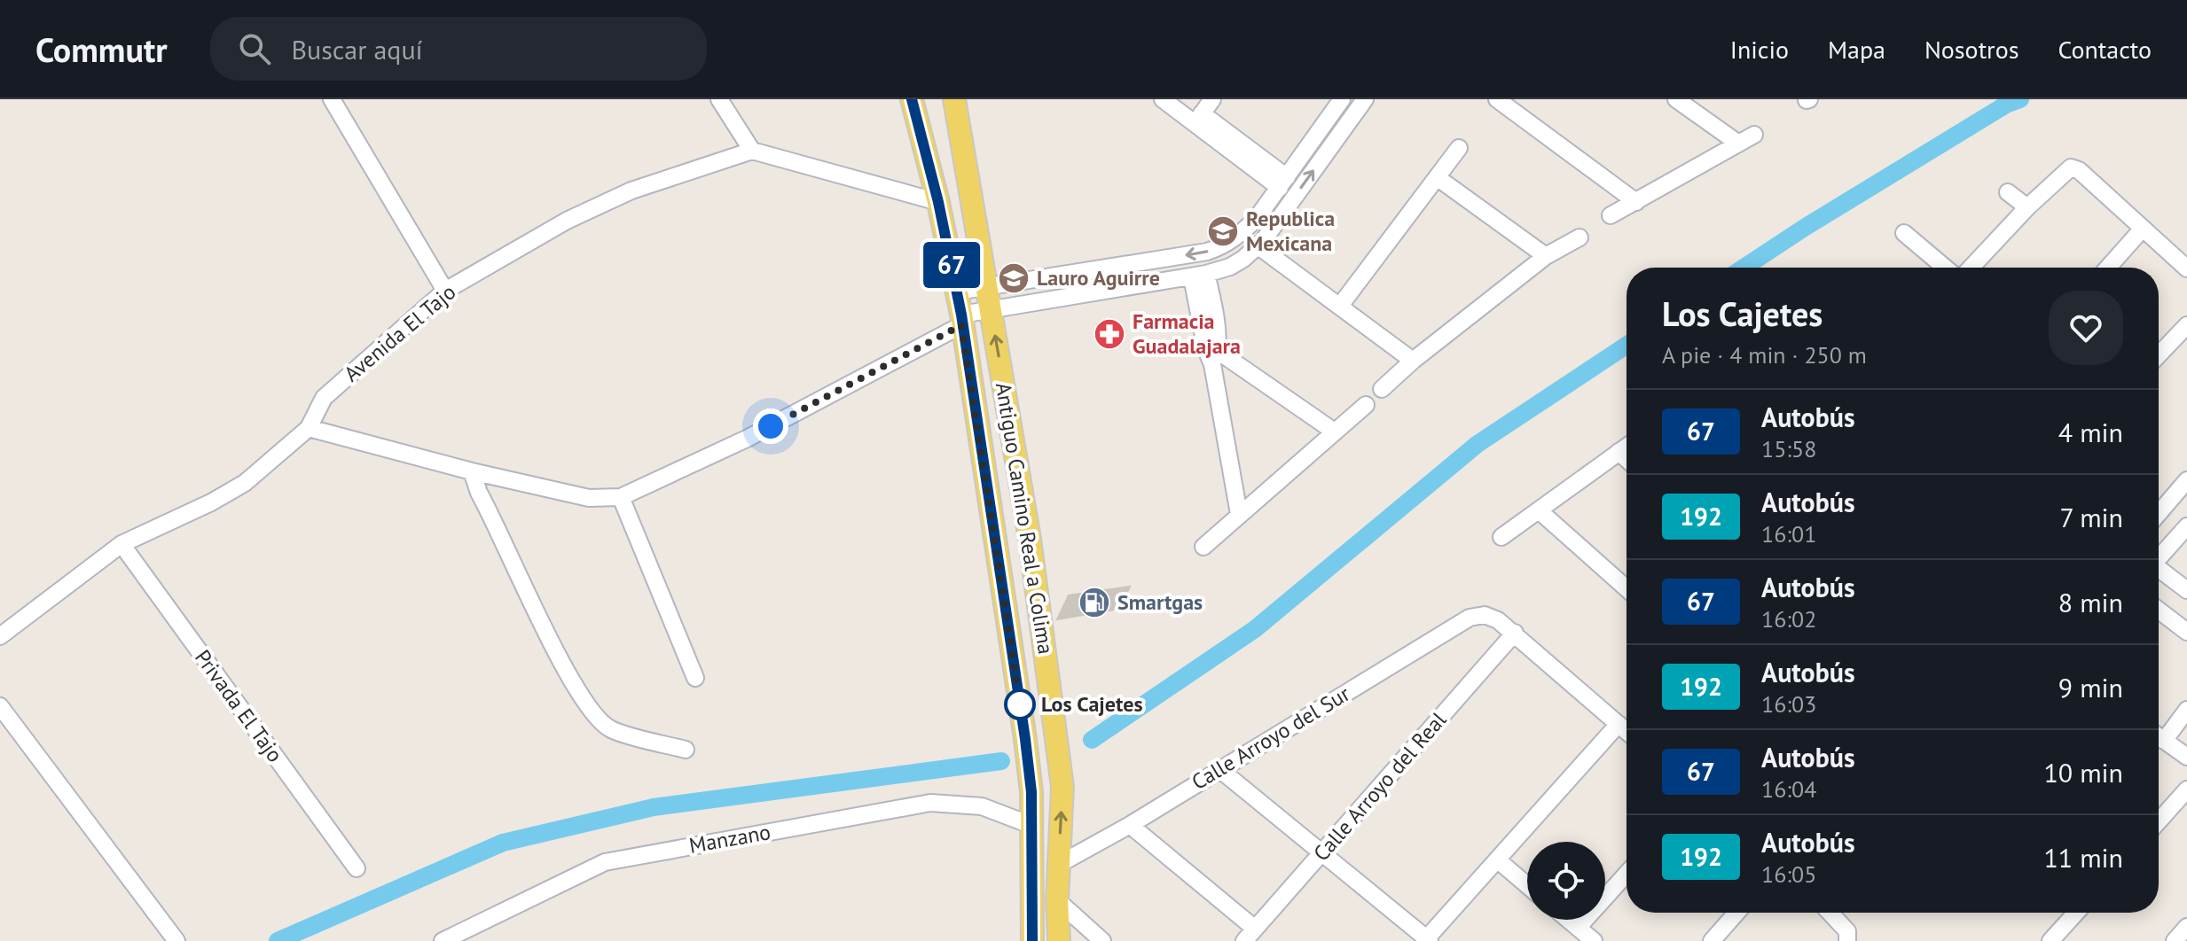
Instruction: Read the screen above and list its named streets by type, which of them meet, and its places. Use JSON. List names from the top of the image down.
{
  "streets": {
    "main road": ["Antiguo Camino Real a Colima"],
    "street": [
      "Avenida El Tajo",
      "Privada El Tajo",
      "Calle Arroyo del Sur",
      "Calle Arroyo del Real",
      "Manzano"
    ]
  },
  "crossings": [
    ["Avenida El Tajo", "Privada El Tajo"],
    ["Antiguo Camino Real a Colima", "Calle Arroyo del Sur"],
    ["Antiguo Camino Real a Colima", "Manzano"],
    ["Calle Arroyo del Sur", "Calle Arroyo del Real"]
  ],
  "places": {
    "school or university": ["Republica Mexicana", "Lauro Aguirre"],
    "pharmacy": ["Farmacia Guadalajara"],
    "fuel station": ["Smartgas"],
    "other": ["Los Cajetes"]
  },
  "lines": ["bus line 67"],
  "page": {
    "header": "Commutr",
    "search": "Buscar aquí",
    "nav": [
      "Inicio",
      "Mapa",
      "Nosotros",
      "Contacto"
    ],
    "on_map": "67",
    "heading": ["Los Cajetes", "A pie · 4 min · 250 m"],
    "list": [
      {
        "mark": "67",
        "name": "Autobús",
        "note": "15:58",
        "value": "4 min"
      },
      {
        "mark": "192",
        "name": "Autobús",
        "note": "16:01",
        "value": "7 min"
      },
      {
        "mark": "67",
        "name": "Autobús",
        "note": "16:02",
        "value": "8 min"
      },
      {
        "mark": "192",
        "name": "Autobús",
        "note": "16:03",
        "value": "9 min"
      },
      {
        "mark": "67",
        "name": "Autobús",
        "note": "16:04",
        "value": "10 min"
      },
      {
        "mark": "192",
        "name": "Autobús",
        "note": "16:05",
        "value": "11 min"
      }
    ]
  }
}
